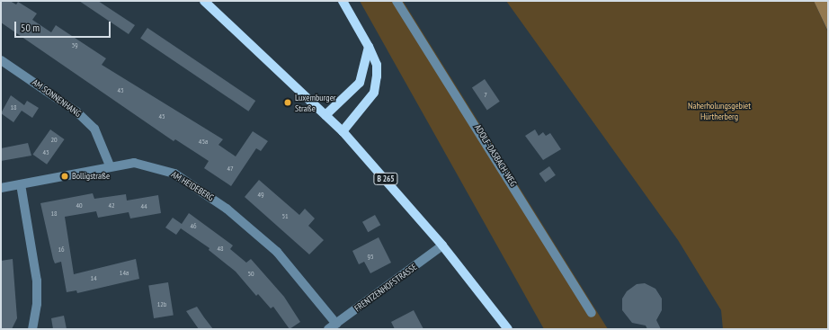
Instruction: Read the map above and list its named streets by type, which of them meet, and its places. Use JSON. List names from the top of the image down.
{
  "streets": {
    "main road": ["B 265"],
    "street": [
      "AM SONNENHANG",
      "ADOLF-DASBACH-WEG",
      "AM HEIDEBERG",
      "FRENTZENHOFSTRASSE"
    ]
  },
  "crossings": [
    ["AM SONNENHANG", "AM HEIDEBERG"],
    ["B 265", "FRENTZENHOFSTRASSE"],
    ["AM HEIDEBERG", "FRENTZENHOFSTRASSE"]
  ],
  "parks": ["Naherholungsgebiet Hürtherberg"],
  "places": ["Luxemburger Straße", "Bolligstraße"],
  "house_numbers": [
    "39",
    "43",
    "7",
    "18",
    "45",
    "20",
    "45a",
    "43",
    "47",
    "49",
    "40",
    "42",
    "44",
    "18",
    "51",
    "46",
    "48",
    "16",
    "95",
    "14a",
    "50",
    "14",
    "12b"
  ],
  "scale_bar": "50 m"
}
